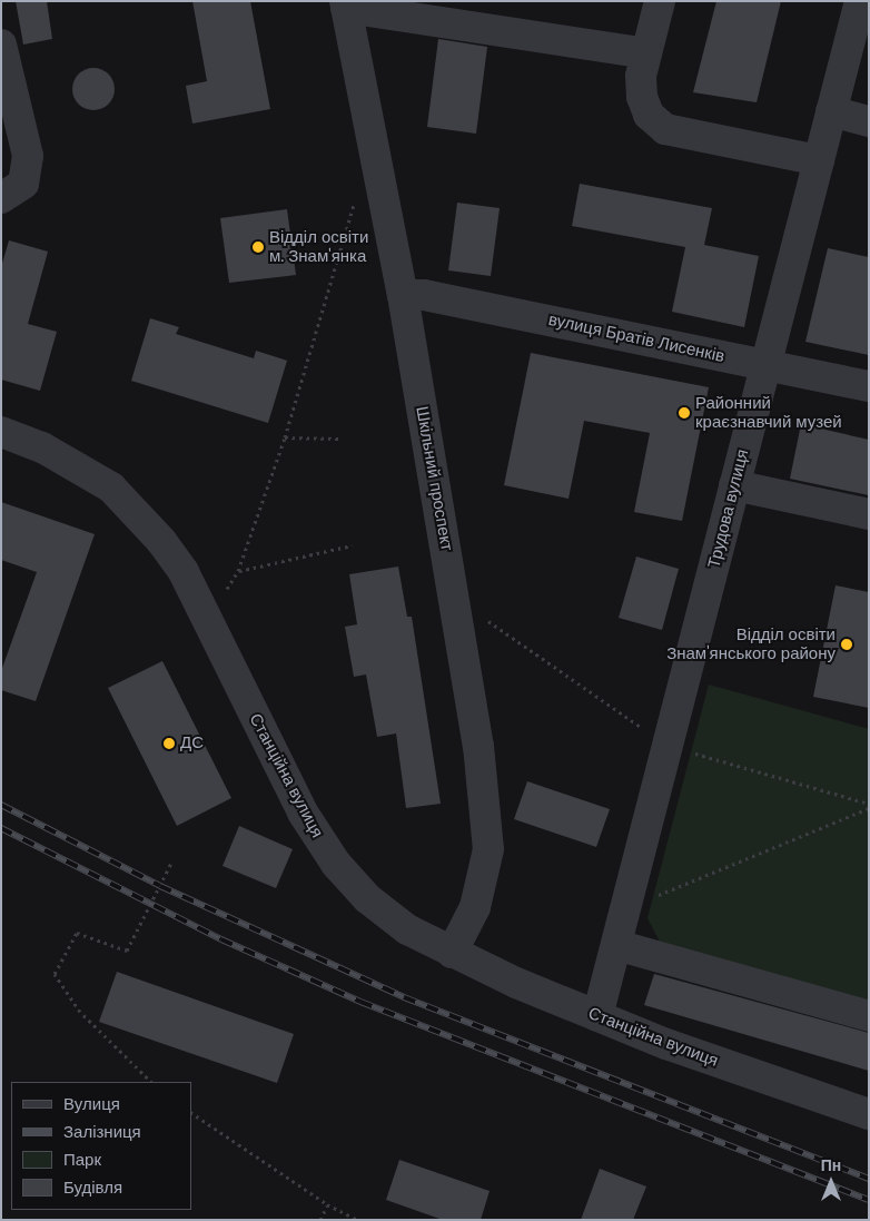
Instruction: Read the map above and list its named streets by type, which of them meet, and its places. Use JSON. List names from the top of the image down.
{
  "streets": {
    "street": [
      "вулиця Братів Лисенків",
      "Шкільний проспект",
      "Трудова вулиця",
      "Станційна вулиця"
    ]
  },
  "crossings": [
    ["вулиця Братів Лисенків", "Шкільний проспект"],
    ["вулиця Братів Лисенків", "Трудова вулиця"],
    ["Шкільний проспект", "Станційна вулиця"],
    ["Трудова вулиця", "Станційна вулиця"]
  ],
  "places": [
    "Відділ освіти м. Знам'янка",
    "Районний краєзнавчий музей",
    "Відділ освіти Знам'янського району",
    "ДС"
  ],
  "legend": [
    "Вулиця",
    "Залізниця",
    "Парк",
    "Будівля"
  ],
  "north": "top"
}
